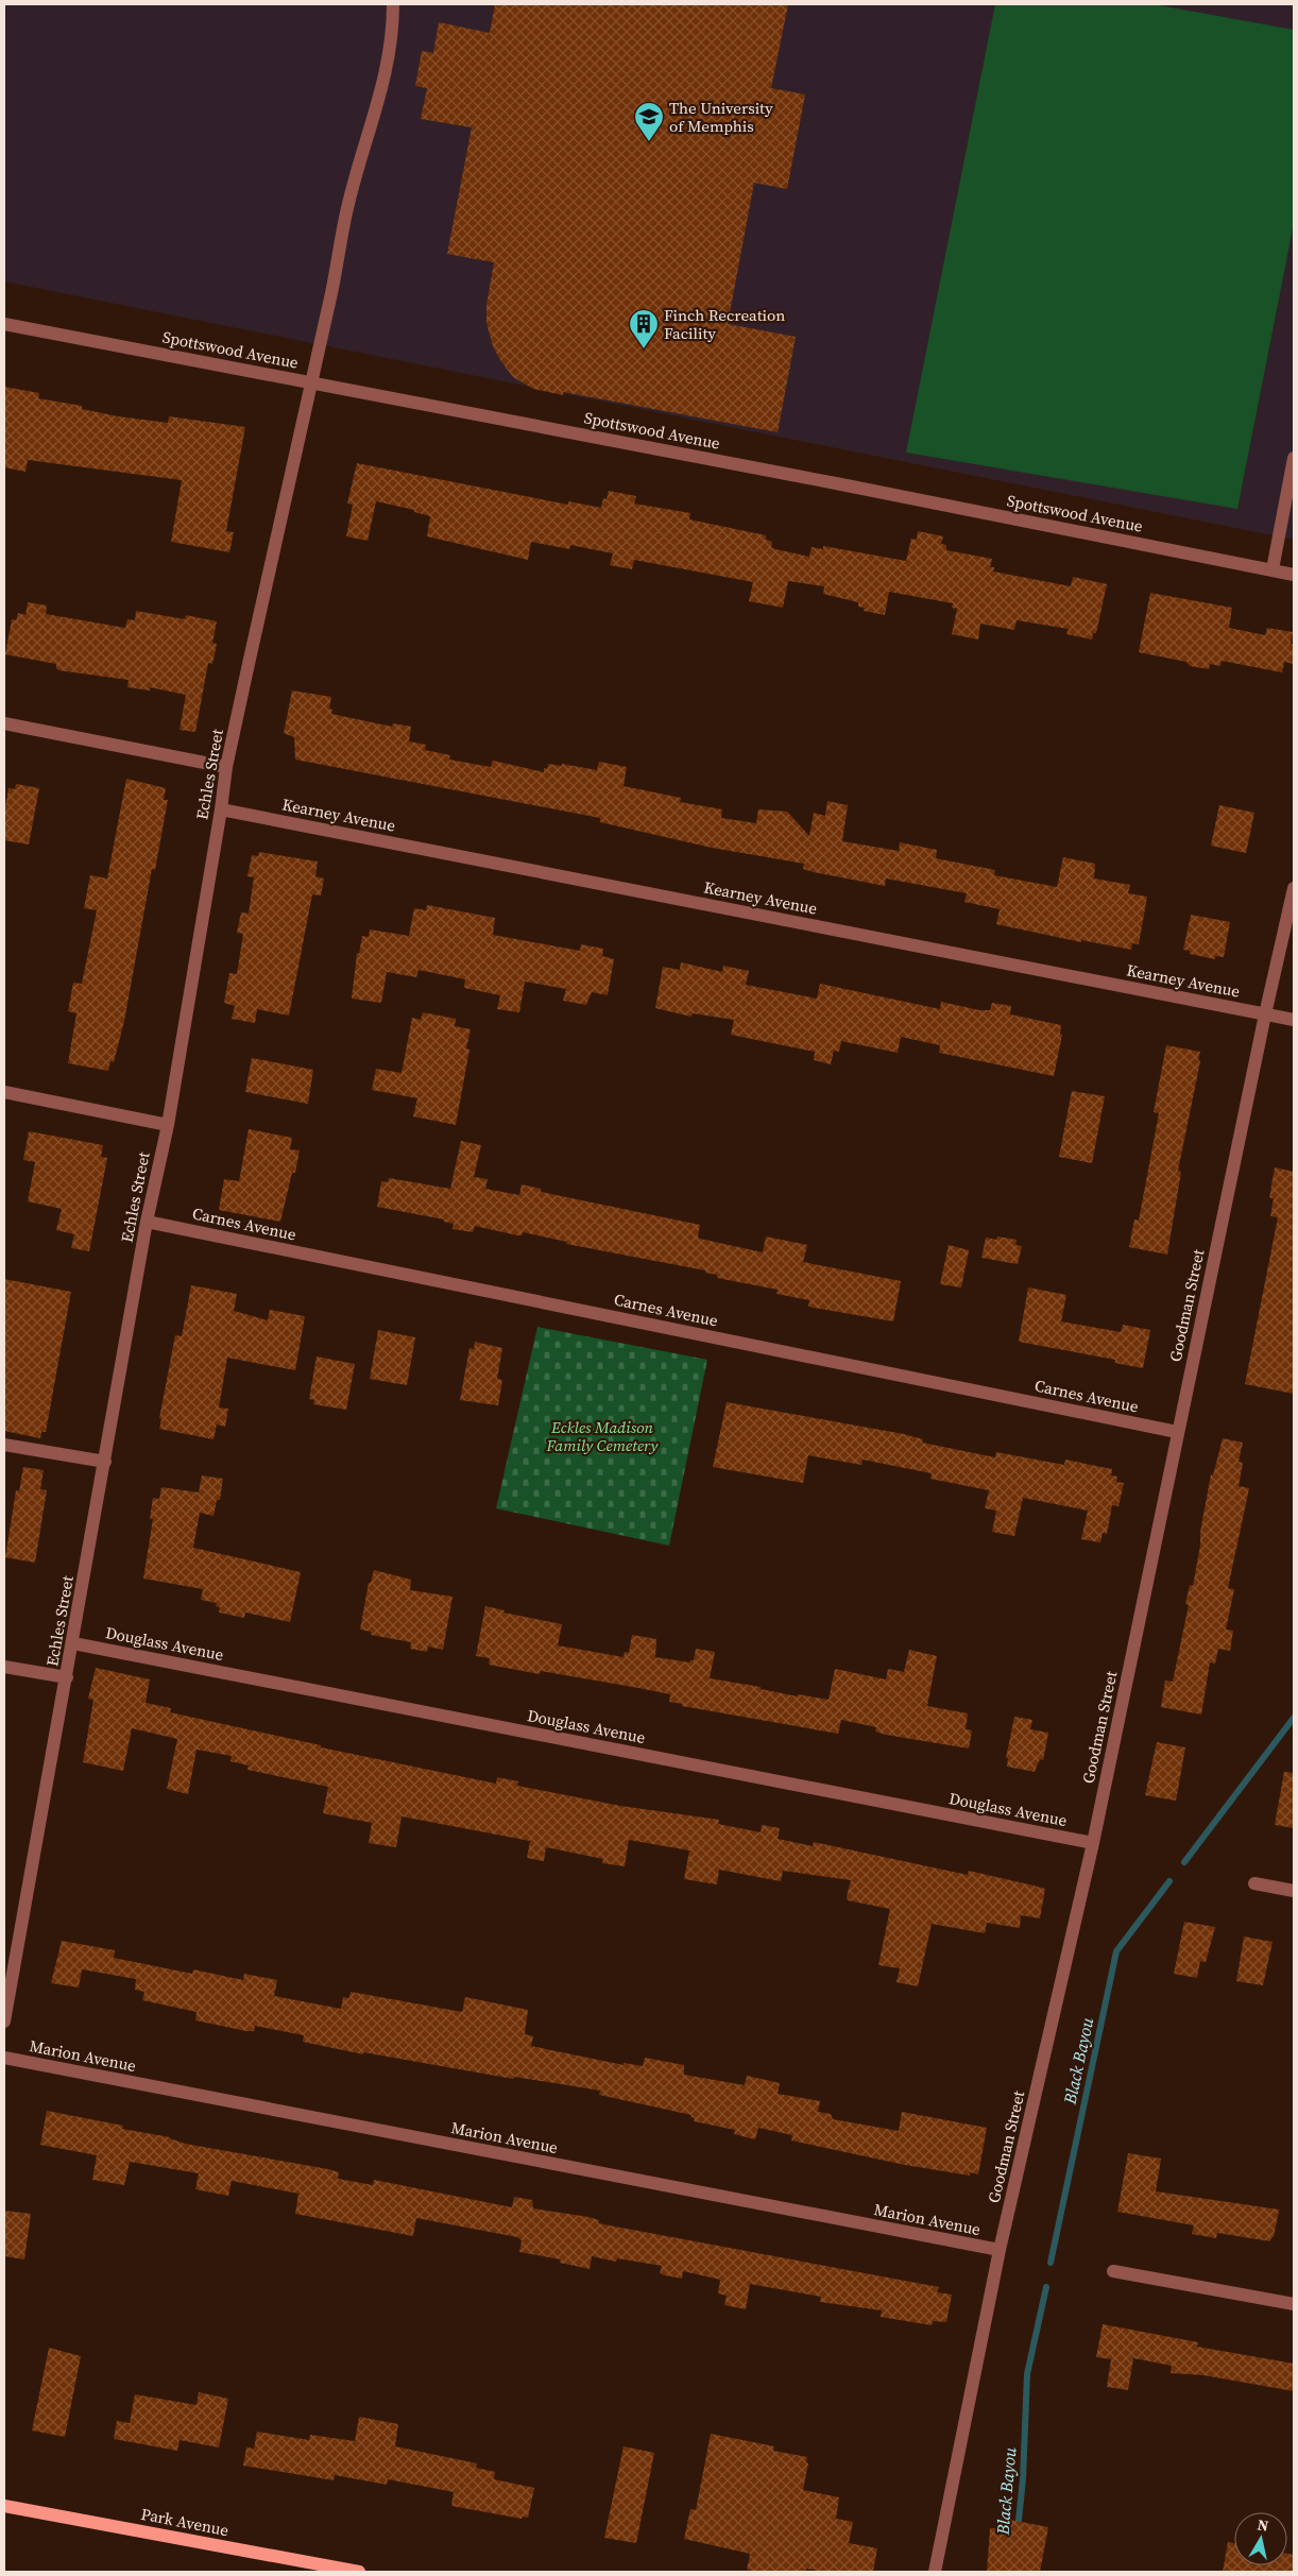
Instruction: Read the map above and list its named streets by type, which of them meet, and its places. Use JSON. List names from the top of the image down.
{
  "streets": {
    "main road": ["Park Avenue"],
    "street": [
      "Spottswood Avenue",
      "Echles Street",
      "Kearney Avenue",
      "Carnes Avenue",
      "Goodman Street",
      "Douglass Avenue",
      "Marion Avenue"
    ]
  },
  "crossings": [
    ["Spottswood Avenue", "Echles Street"],
    ["Echles Street", "Kearney Avenue"],
    ["Echles Street", "Carnes Avenue"],
    ["Echles Street", "Douglass Avenue"],
    ["Kearney Avenue", "Goodman Street"],
    ["Carnes Avenue", "Goodman Street"],
    ["Goodman Street", "Douglass Avenue"],
    ["Goodman Street", "Marion Avenue"]
  ],
  "water": ["Black Bayou"],
  "parks": ["Eckles Madison Family Cemetery"],
  "places": {
    "school or university": ["The University of Memphis"],
    "building": ["Finch Recreation Facility"]
  },
  "north": "top"
}
